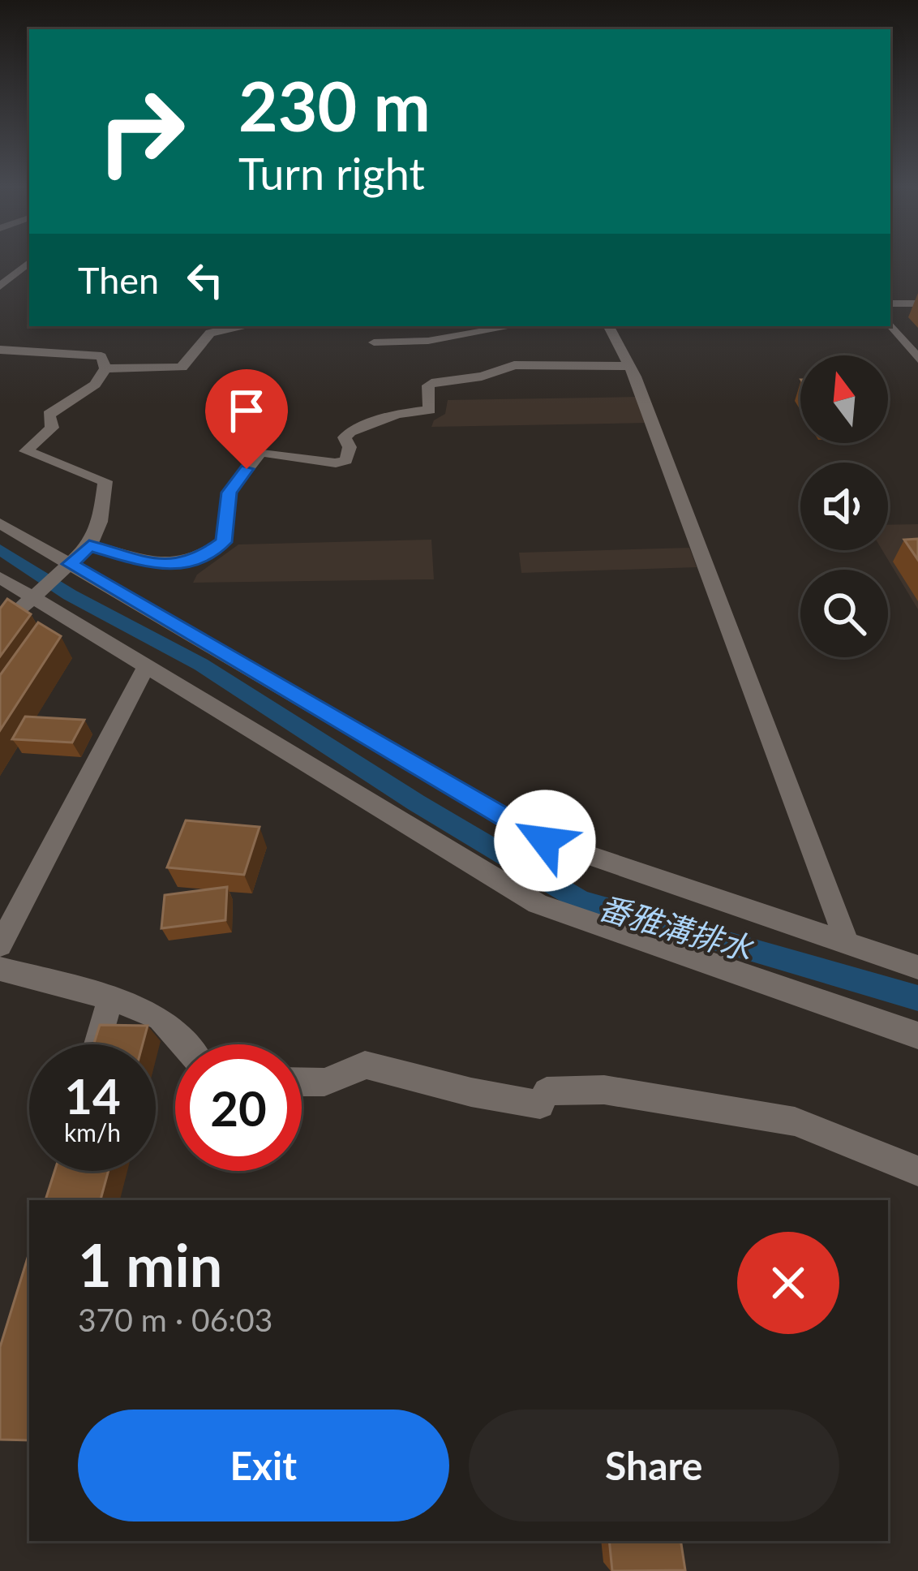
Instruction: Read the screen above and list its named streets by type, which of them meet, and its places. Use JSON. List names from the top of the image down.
{
  "water": ["番雅溝排水"],
  "north": "top",
  "page": {
    "turn": ["230 m", "Turn right"],
    "then": "Then",
    "speed": "14 km/h",
    "limit": "20",
    "heading": ["1 min", "370 m · 06:03"],
    "buttons": ["Exit", "Share"]
  }
}
